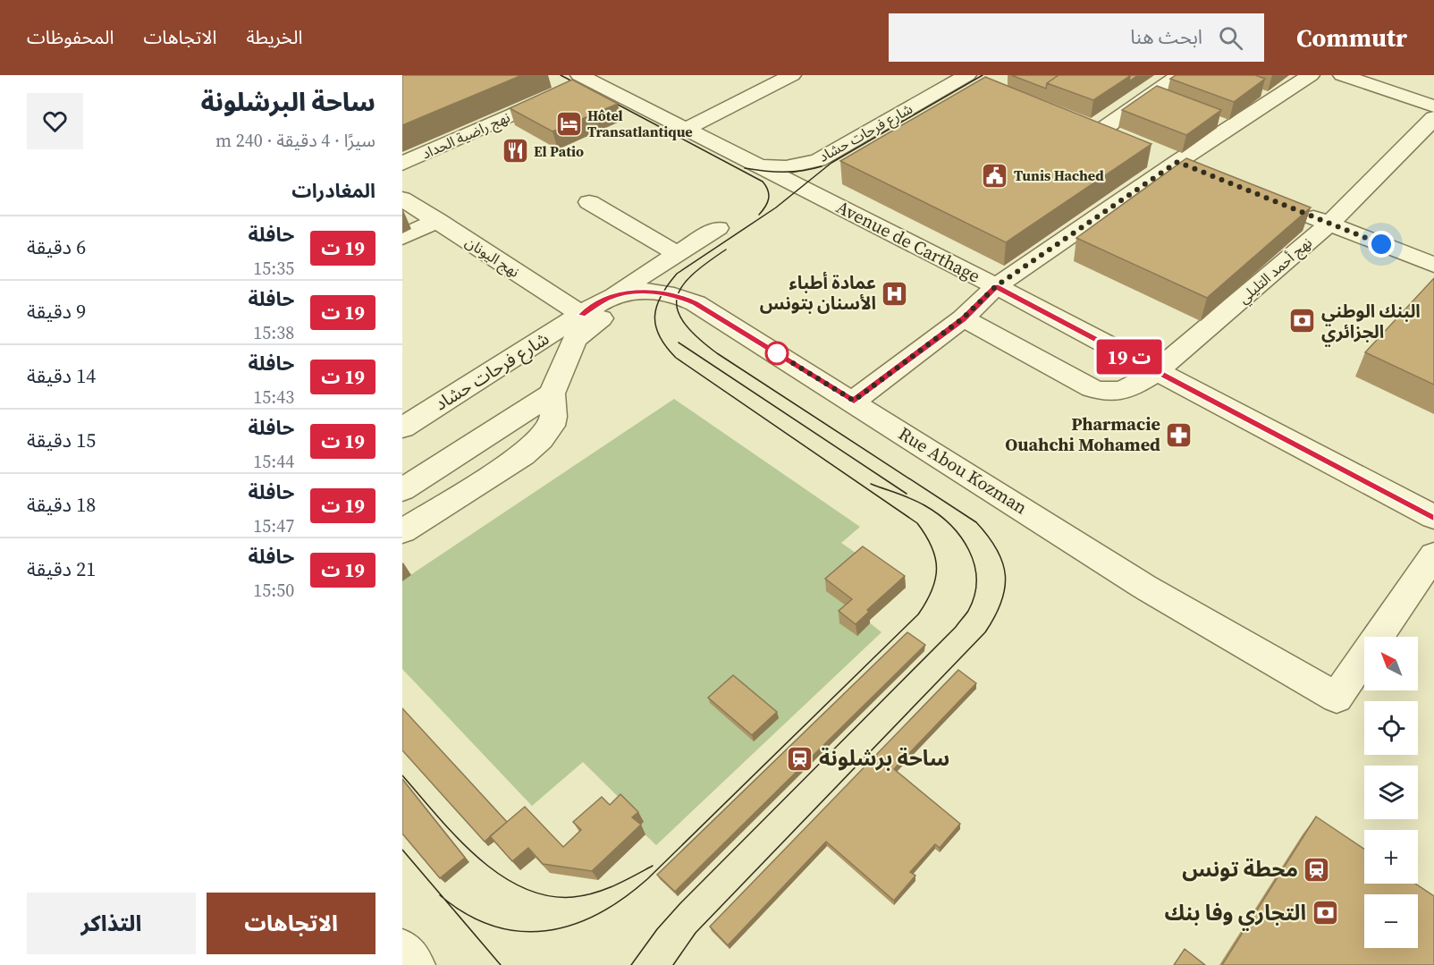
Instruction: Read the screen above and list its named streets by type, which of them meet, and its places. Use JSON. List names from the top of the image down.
{
  "streets": {
    "street": [
      "شارع فرحات حشاد",
      "نهج راضية الحداد",
      "Avenue de Carthage",
      "نهج اليونان",
      "نهج أحمد التليلي",
      "Rue Abou Kozman"
    ]
  },
  "crossings": [
    ["شارع فرحات حشاد", "Avenue de Carthage"],
    ["شارع فرحات حشاد", "نهج اليونان"],
    ["شارع فرحات حشاد", "Rue Abou Kozman"],
    ["نهج راضية الحداد", "Avenue de Carthage"],
    ["Avenue de Carthage", "نهج أحمد التليلي"],
    ["نهج اليونان", "Rue Abou Kozman"]
  ],
  "places": {
    "hotel": ["Hôtel Transatlantique"],
    "restaurant": ["El Patio"],
    "public building": ["Tunis Hached"],
    "hospital": ["عمادة أطباء الأسنان بتونس"],
    "bank": ["البنك الوطني الجزائري", "التجاري وفا بنك"],
    "pharmacy": ["Pharmacie Ouahchi Mohamed"],
    "station": ["ساحة برشلونة", "محطة تونس"]
  },
  "north": "top left",
  "page": {
    "header": "Commutr",
    "search": "ابحث هنا",
    "nav": ["الخريطة", "الاتجاهات", "المحفوظات"],
    "on_map": "19 ت",
    "heading": [
      ["ساحة البرشلونة", "سيرًا · 4 دقيقة · 240 m"],
      "المغادرات"
    ],
    "list": [
      {
        "mark": "19 ت",
        "name": "حافلة",
        "note": "15:35",
        "value": "6 دقيقة"
      },
      {
        "mark": "19 ت",
        "name": "حافلة",
        "note": "15:38",
        "value": "9 دقيقة"
      },
      {
        "mark": "19 ت",
        "name": "حافلة",
        "note": "15:43",
        "value": "14 دقيقة"
      },
      {
        "mark": "19 ت",
        "name": "حافلة",
        "note": "15:44",
        "value": "15 دقيقة"
      },
      {
        "mark": "19 ت",
        "name": "حافلة",
        "note": "15:47",
        "value": "18 دقيقة"
      },
      {
        "mark": "19 ت",
        "name": "حافلة",
        "note": "15:50",
        "value": "21 دقيقة"
      }
    ],
    "map_buttons": ["+", "−"],
    "buttons": ["الاتجاهات", "التذاكر"]
  }
}
